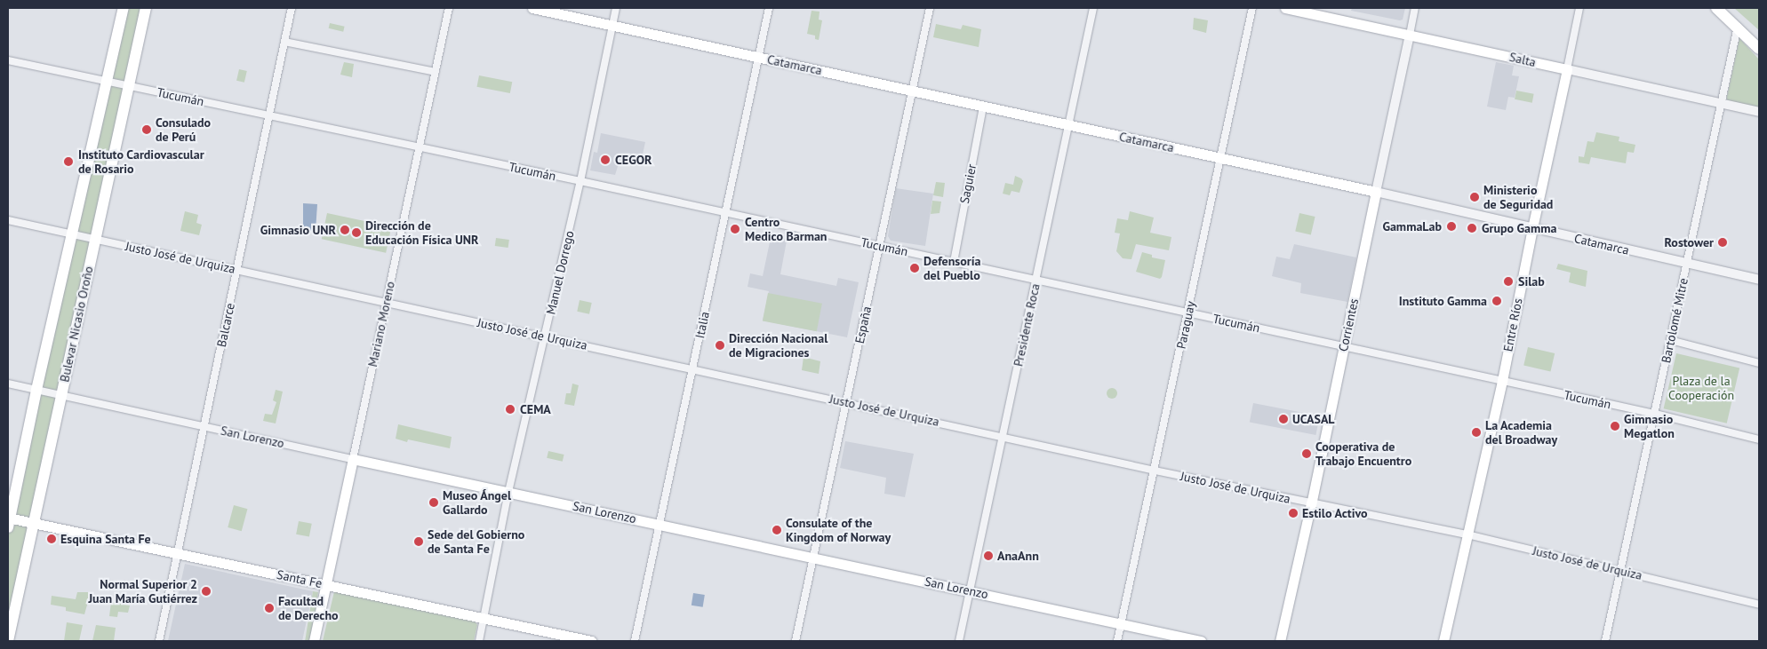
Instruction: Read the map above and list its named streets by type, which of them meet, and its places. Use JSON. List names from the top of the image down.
{
  "streets": {
    "main road": [
      "Salta",
      "Catamarca",
      "Bulevar Nicasio Oroño",
      "Mariano Moreno",
      "Corrientes",
      "Entre Ríos",
      "San Lorenzo",
      "Santa Fe"
    ],
    "street": [
      "Tucumán",
      "Saguier",
      "Justo José de Urquiza",
      "Manuel Dorrego",
      "Bartolomé Mitre",
      "Balcarce",
      "Italia",
      "España",
      "Presidente Roca",
      "Paraguay"
    ]
  },
  "crossings": [
    ["Salta", "Bartolomé Mitre"],
    ["Salta", "Corrientes"],
    ["Salta", "Entre Ríos"],
    ["Catamarca", "Saguier"],
    ["Catamarca", "Manuel Dorrego"],
    ["Catamarca", "Bartolomé Mitre"],
    ["Catamarca", "Italia"],
    ["Catamarca", "España"],
    ["Catamarca", "Presidente Roca"],
    ["Catamarca", "Paraguay"],
    ["Catamarca", "Corrientes"],
    ["Catamarca", "Entre Ríos"],
    ["Tucumán", "Saguier"],
    ["Tucumán", "Manuel Dorrego"],
    ["Tucumán", "Bartolomé Mitre"],
    ["Tucumán", "Bulevar Nicasio Oroño"],
    ["Tucumán", "Mariano Moreno"],
    ["Tucumán", "Balcarce"],
    ["Tucumán", "Italia"],
    ["Tucumán", "España"],
    ["Tucumán", "Presidente Roca"],
    ["Tucumán", "Paraguay"],
    ["Tucumán", "Corrientes"],
    ["Tucumán", "Entre Ríos"],
    ["Justo José de Urquiza", "Manuel Dorrego"],
    ["Justo José de Urquiza", "Bartolomé Mitre"],
    ["Justo José de Urquiza", "Bulevar Nicasio Oroño"],
    ["Justo José de Urquiza", "Mariano Moreno"],
    ["Justo José de Urquiza", "Balcarce"],
    ["Justo José de Urquiza", "Italia"],
    ["Justo José de Urquiza", "España"],
    ["Justo José de Urquiza", "Presidente Roca"],
    ["Justo José de Urquiza", "Paraguay"],
    ["Justo José de Urquiza", "Corrientes"],
    ["Justo José de Urquiza", "Entre Ríos"],
    ["Manuel Dorrego", "San Lorenzo"],
    ["Manuel Dorrego", "Santa Fe"],
    ["Bulevar Nicasio Oroño", "San Lorenzo"],
    ["Bulevar Nicasio Oroño", "Santa Fe"],
    ["Mariano Moreno", "San Lorenzo"],
    ["Mariano Moreno", "Santa Fe"],
    ["Balcarce", "San Lorenzo"],
    ["Balcarce", "Santa Fe"],
    ["Italia", "San Lorenzo"],
    ["España", "San Lorenzo"],
    ["Presidente Roca", "San Lorenzo"],
    ["Paraguay", "San Lorenzo"]
  ],
  "parks": ["Plaza de la Cooperación"],
  "places": [
    "Consulado de Perú",
    "CEGOR",
    "Instituto Cardiovascular de Rosario",
    "Ministerio de Seguridad",
    "GammaLab",
    "Grupo Gamma",
    "Centro Medico Barman",
    "Gimnasio UNR",
    "Dirección de Educación Física UNR",
    "Rostower",
    "Defensoría del Pueblo",
    "Silab",
    "Instituto Gamma",
    "Dirección Nacional de Migraciones",
    "CEMA",
    "UCASAL",
    "Gimnasio Megatlon",
    "La Academia del Broadway",
    "Cooperativa de Trabajo Encuentro",
    "Museo Ángel Gallardo",
    "Estilo Activo",
    "Consulate of the Kingdom of Norway",
    "Esquina Santa Fe",
    "Sede del Gobierno de Santa Fe",
    "AnaAnn",
    "Normal Superior 2 Juan María Gutiérrez",
    "Facultad de Derecho"
  ]
}
